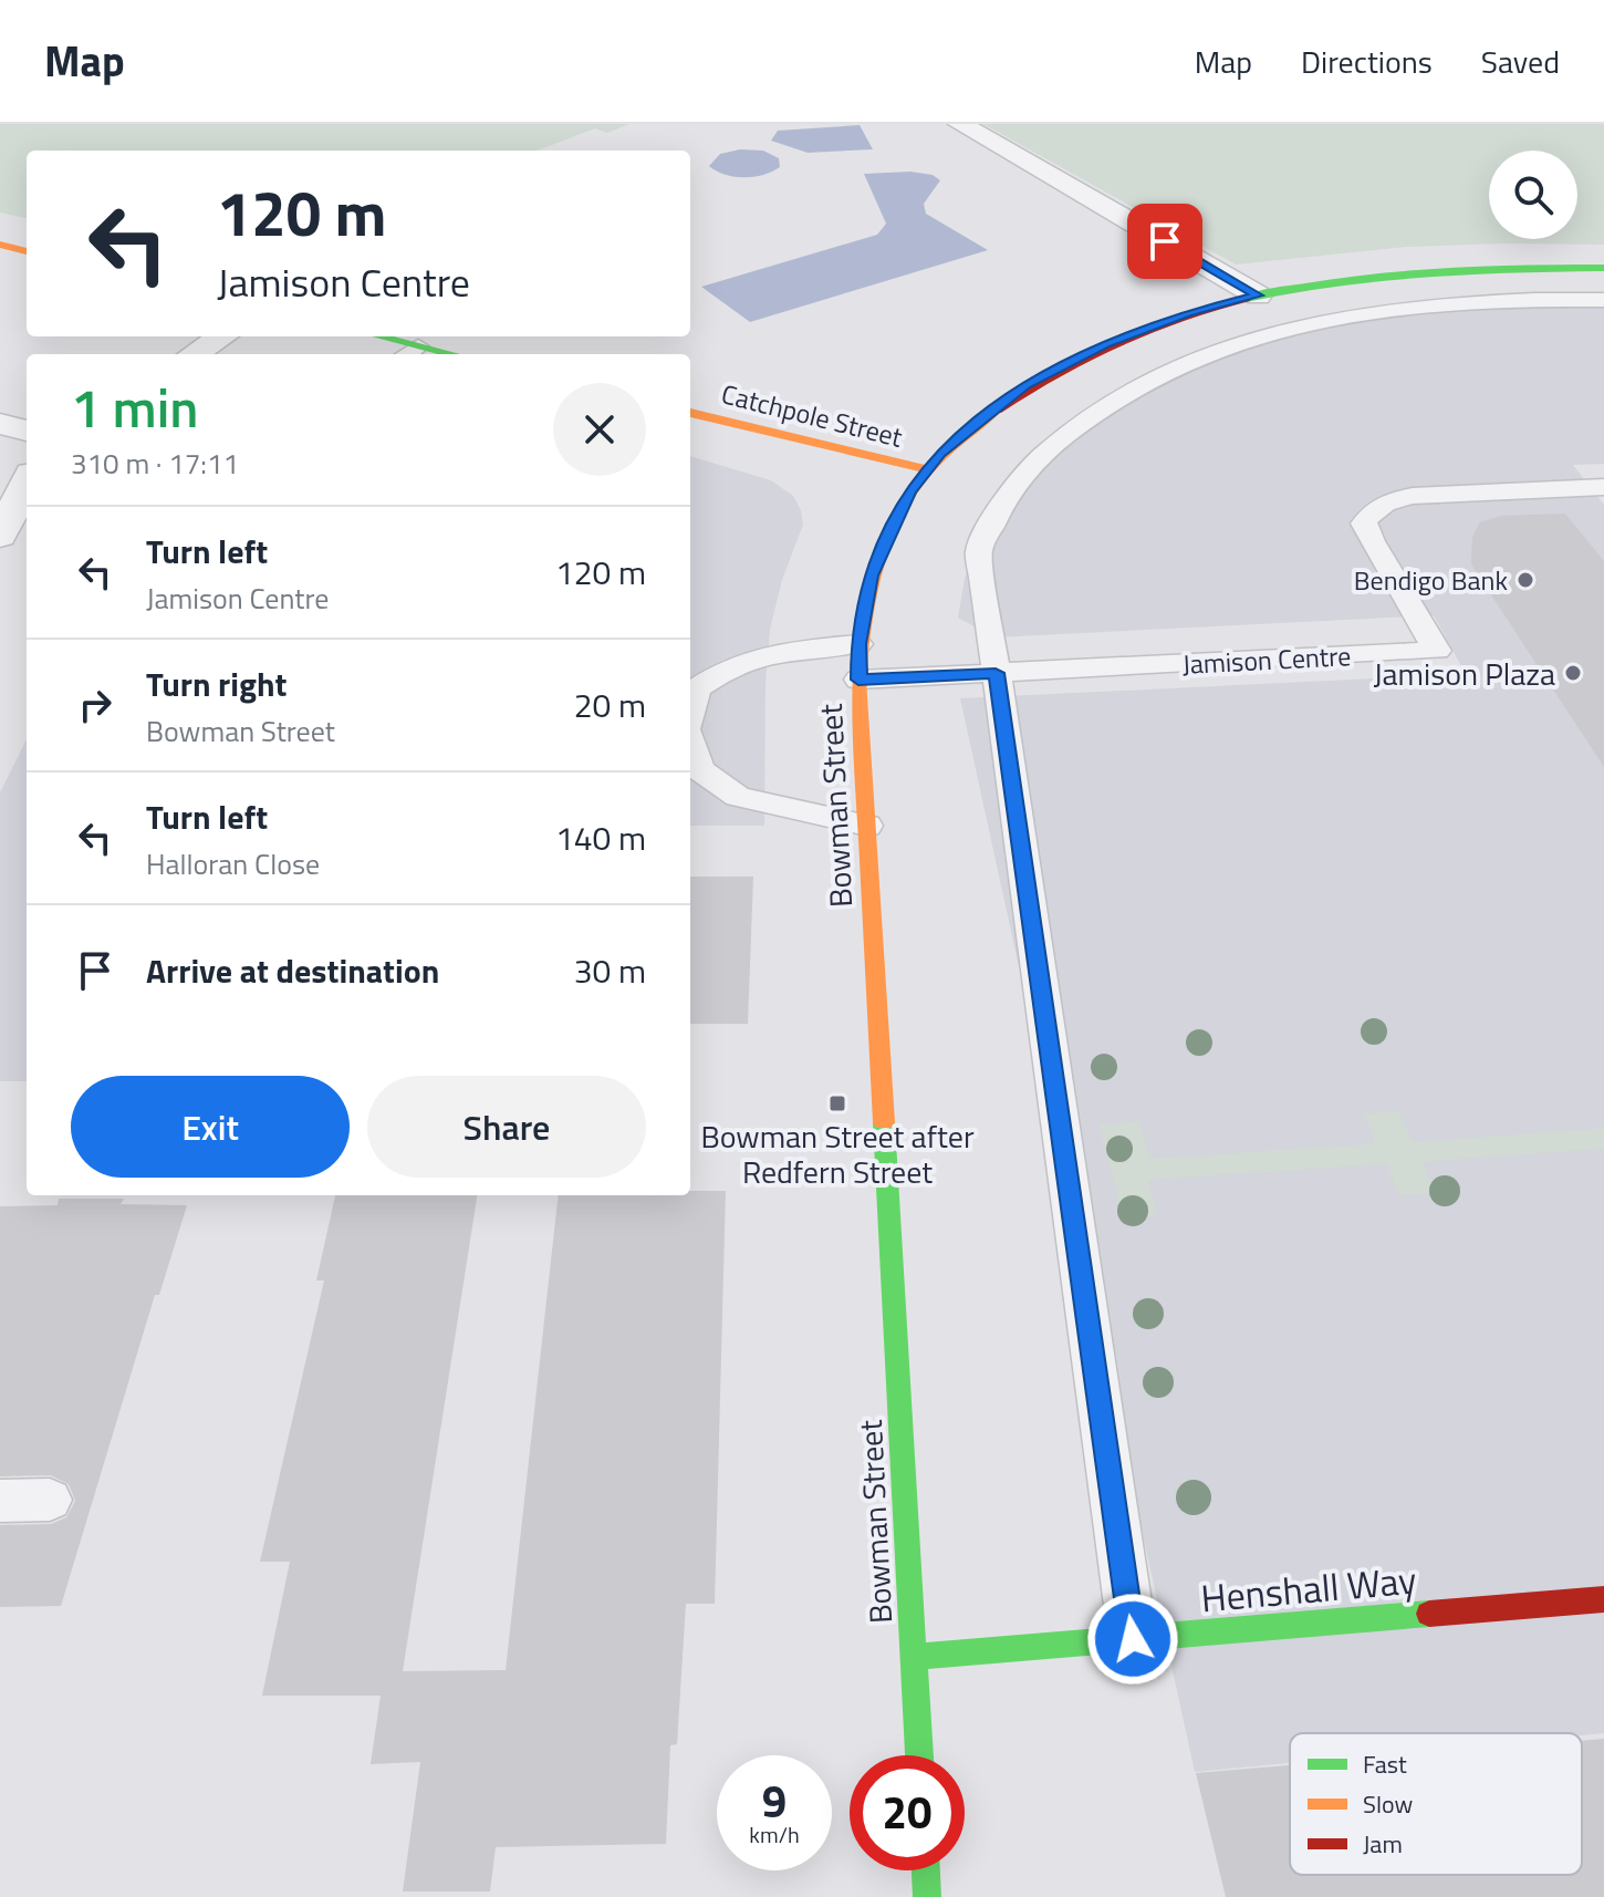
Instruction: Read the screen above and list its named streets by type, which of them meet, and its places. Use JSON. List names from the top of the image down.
{
  "streets": {
    "street": ["Catchpole Street", "Bowman Street", "Henshall Way"],
    "lane": ["Jamison Centre"]
  },
  "crossings": [
    ["Catchpole Street", "Bowman Street"],
    ["Jamison Centre", "Bowman Street"],
    ["Bowman Street", "Henshall Way"]
  ],
  "places": {
    "other": ["Bendigo Bank", "Jamison Plaza"],
    "transit": ["Bowman Street after Redfern Street"]
  },
  "legend": ["Fast", "Slow", "Jam"],
  "page": {
    "header": "Map",
    "nav": ["Map", "Directions", "Saved"],
    "turn": ["120 m", "Jamison Centre"],
    "heading": ["1 min", "310 m · 17:11"],
    "list": [
      {
        "name": "Turn left",
        "note": "Jamison Centre",
        "value": "120 m"
      },
      {
        "name": "Turn right",
        "note": "Bowman Street",
        "value": "20 m"
      },
      {
        "name": "Turn left",
        "note": "Halloran Close",
        "value": "140 m"
      },
      {
        "name": "Arrive at destination",
        "value": "30 m"
      }
    ],
    "buttons": ["Exit", "Share"],
    "speed": "9 km/h",
    "limit": "20"
  }
}
